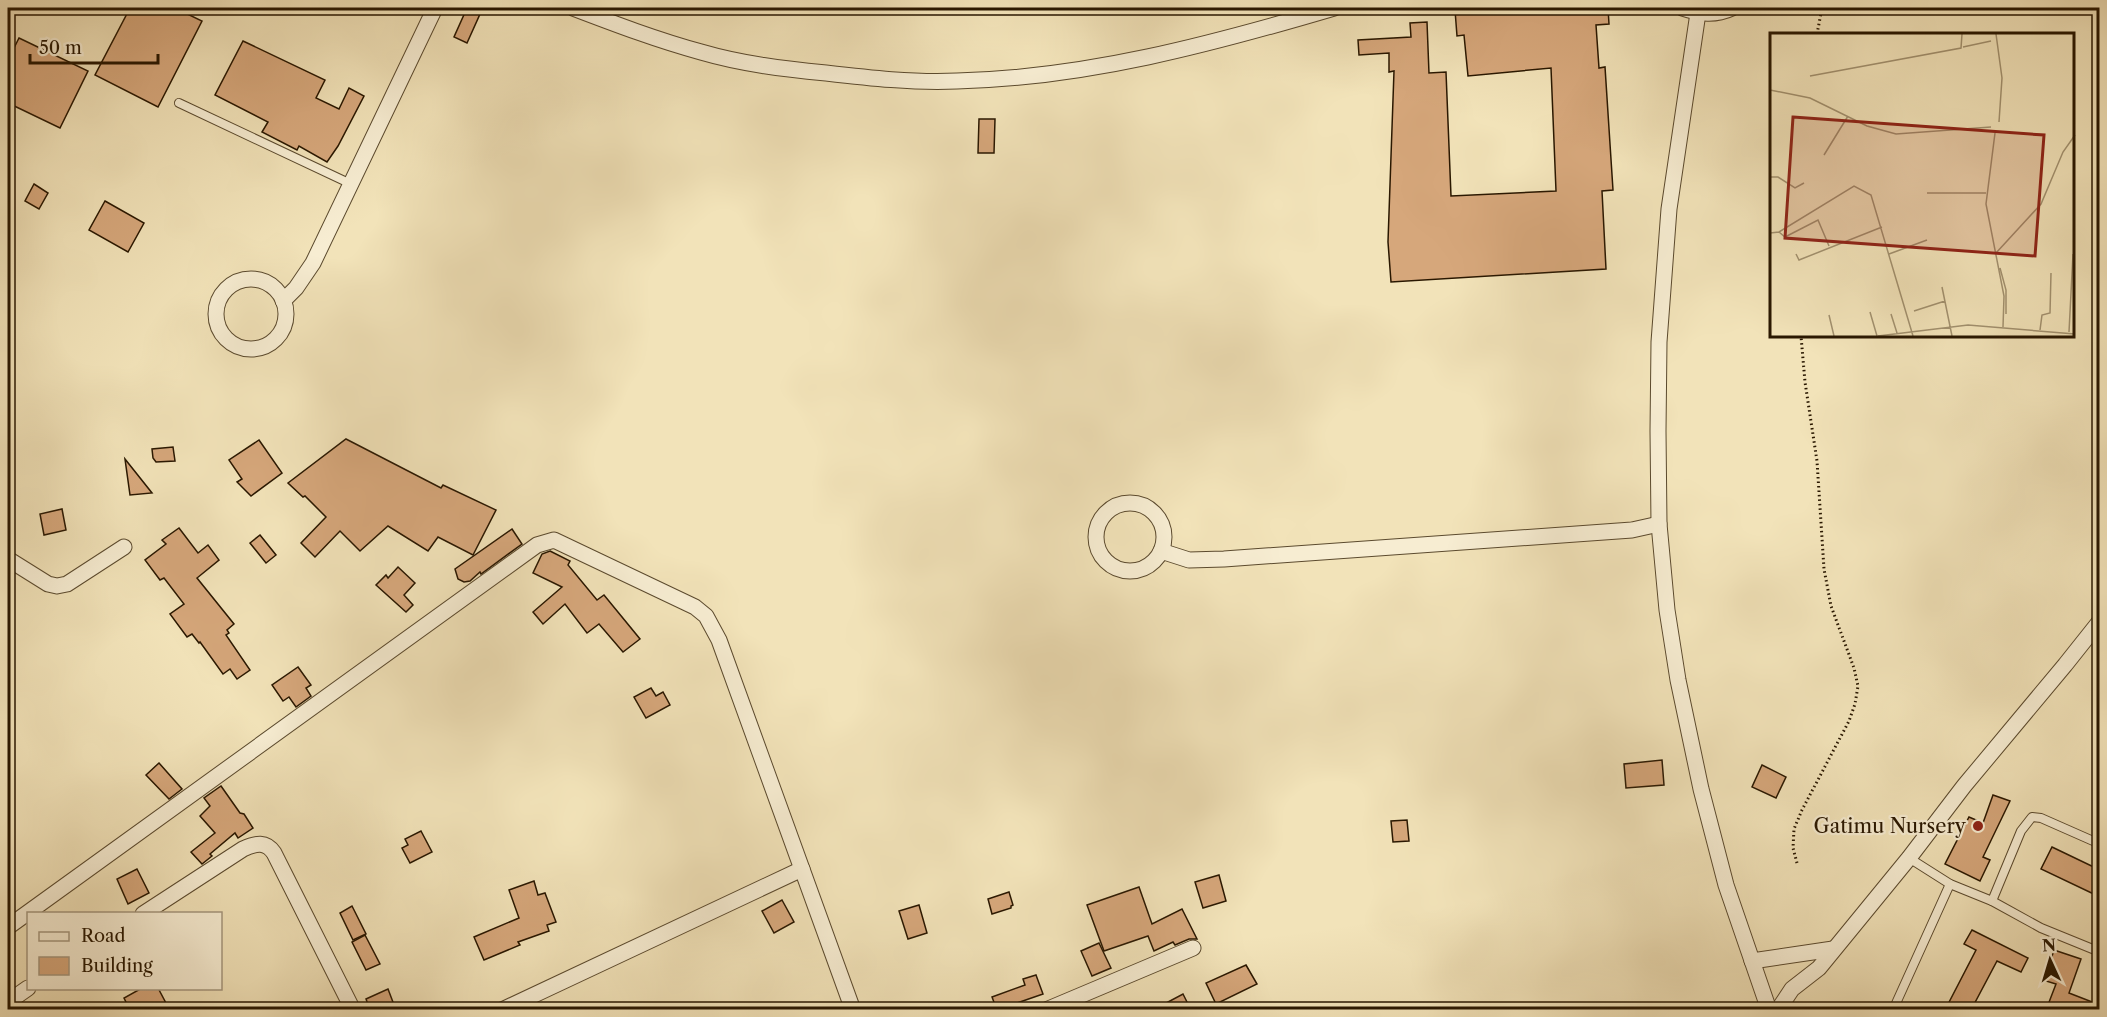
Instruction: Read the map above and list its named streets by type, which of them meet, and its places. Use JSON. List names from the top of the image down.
{
  "places": ["Gatimu Nursery"],
  "legend": ["Road", "Building"],
  "scale_bar": "50 m",
  "north": "top"
}
